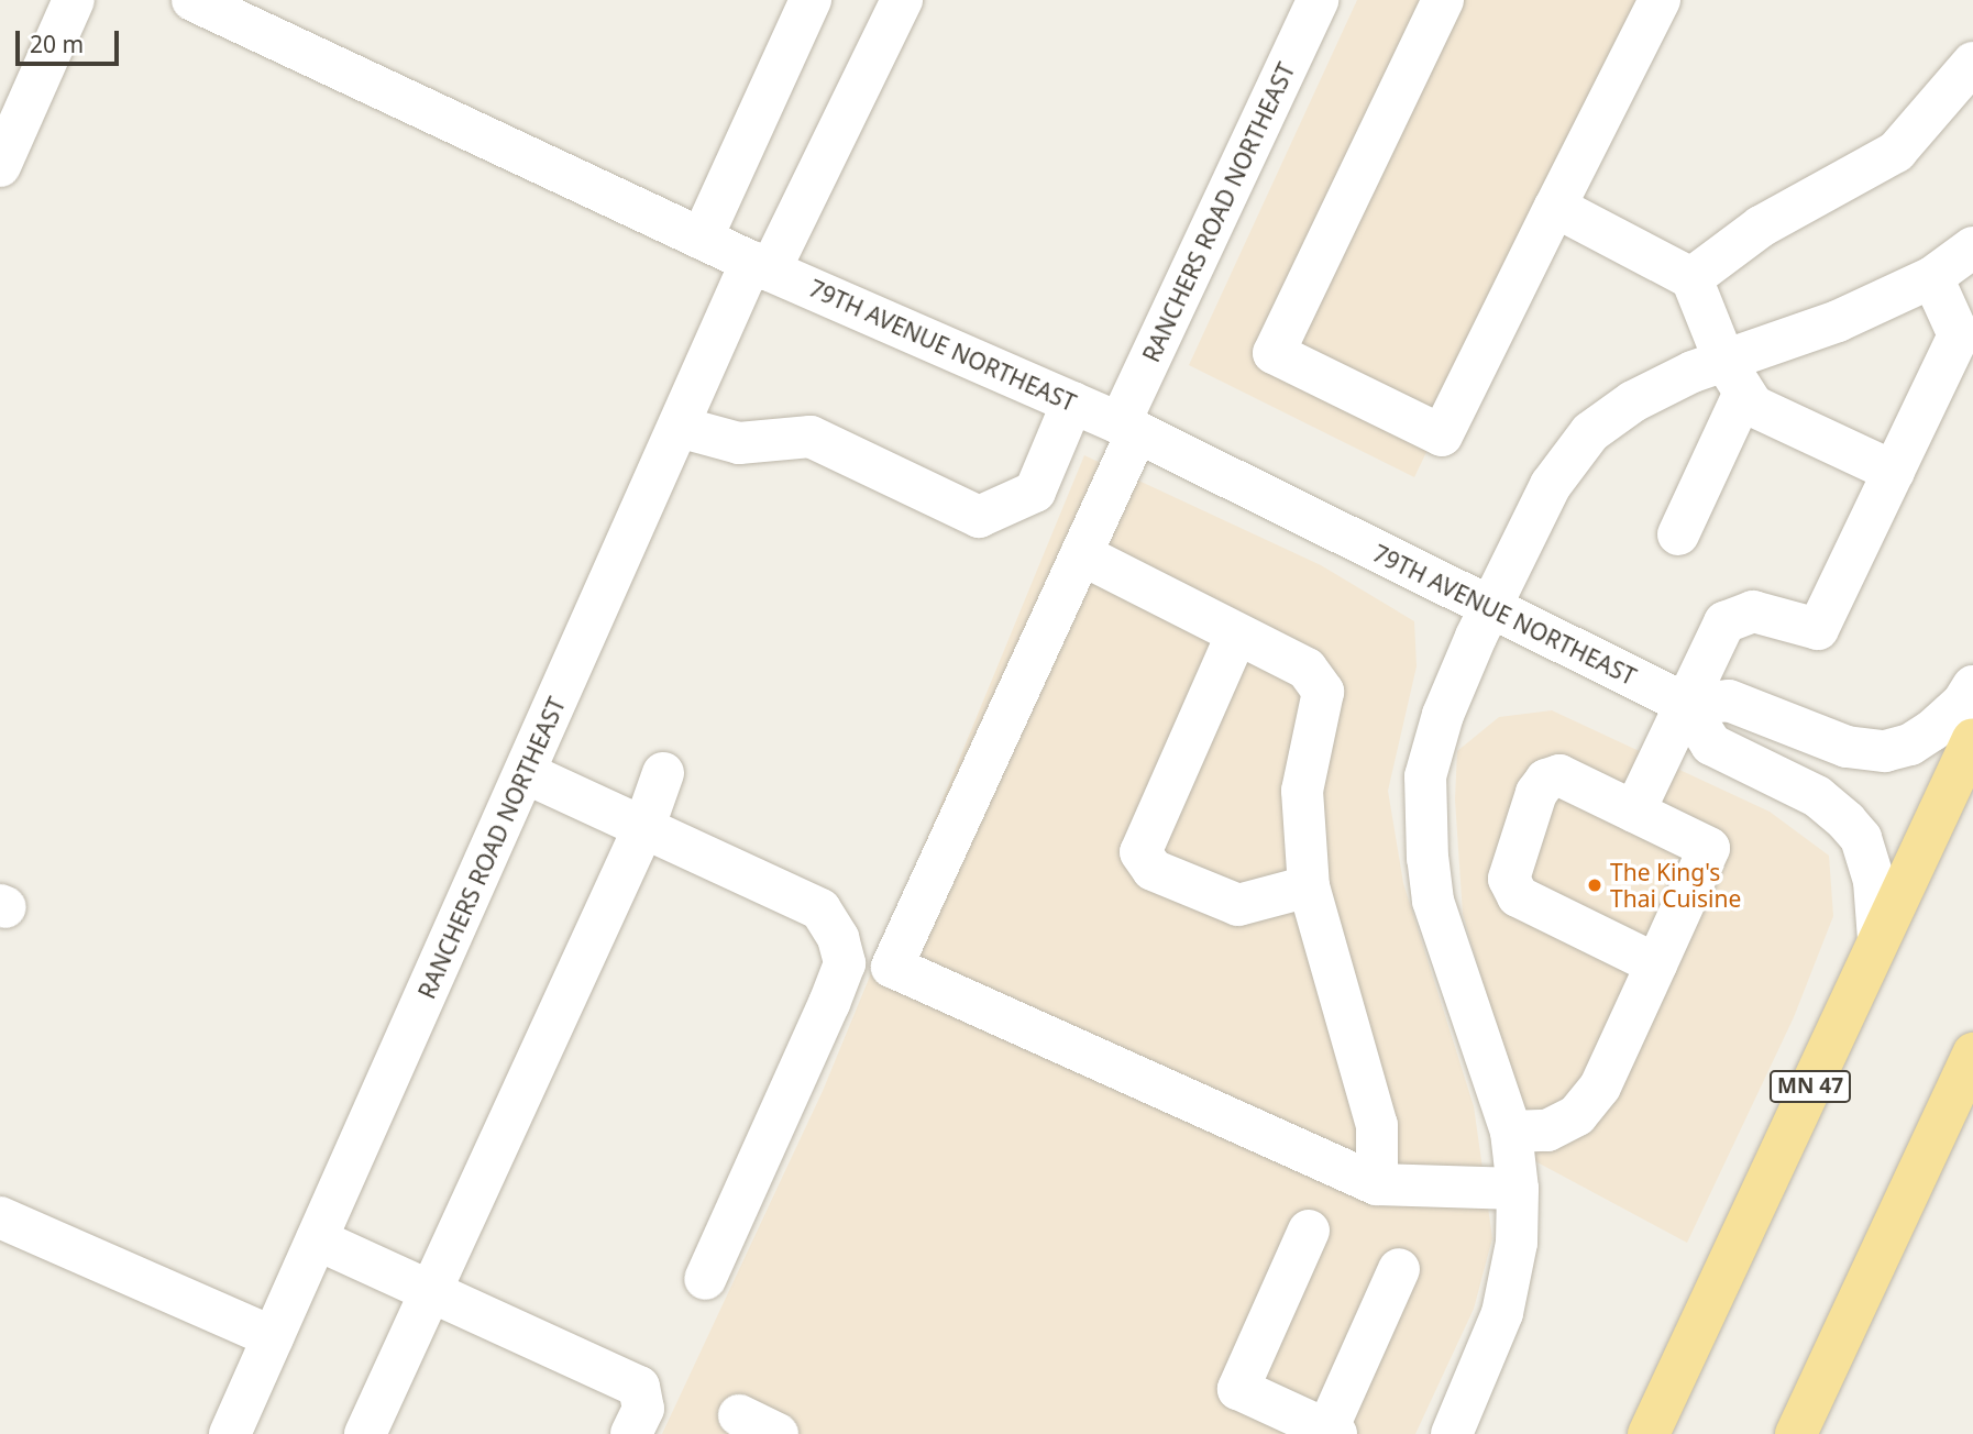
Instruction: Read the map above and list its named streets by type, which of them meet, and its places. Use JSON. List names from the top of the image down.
{
  "streets": {
    "main road": ["MN 47"],
    "street": ["RANCHERS ROAD NORTHEAST", "79TH AVENUE NORTHEAST"]
  },
  "crossings": [
    ["RANCHERS ROAD NORTHEAST", "79TH AVENUE NORTHEAST"]
  ],
  "places": ["The King's Thai Cuisine"],
  "scale_bar": "20 m"
}
